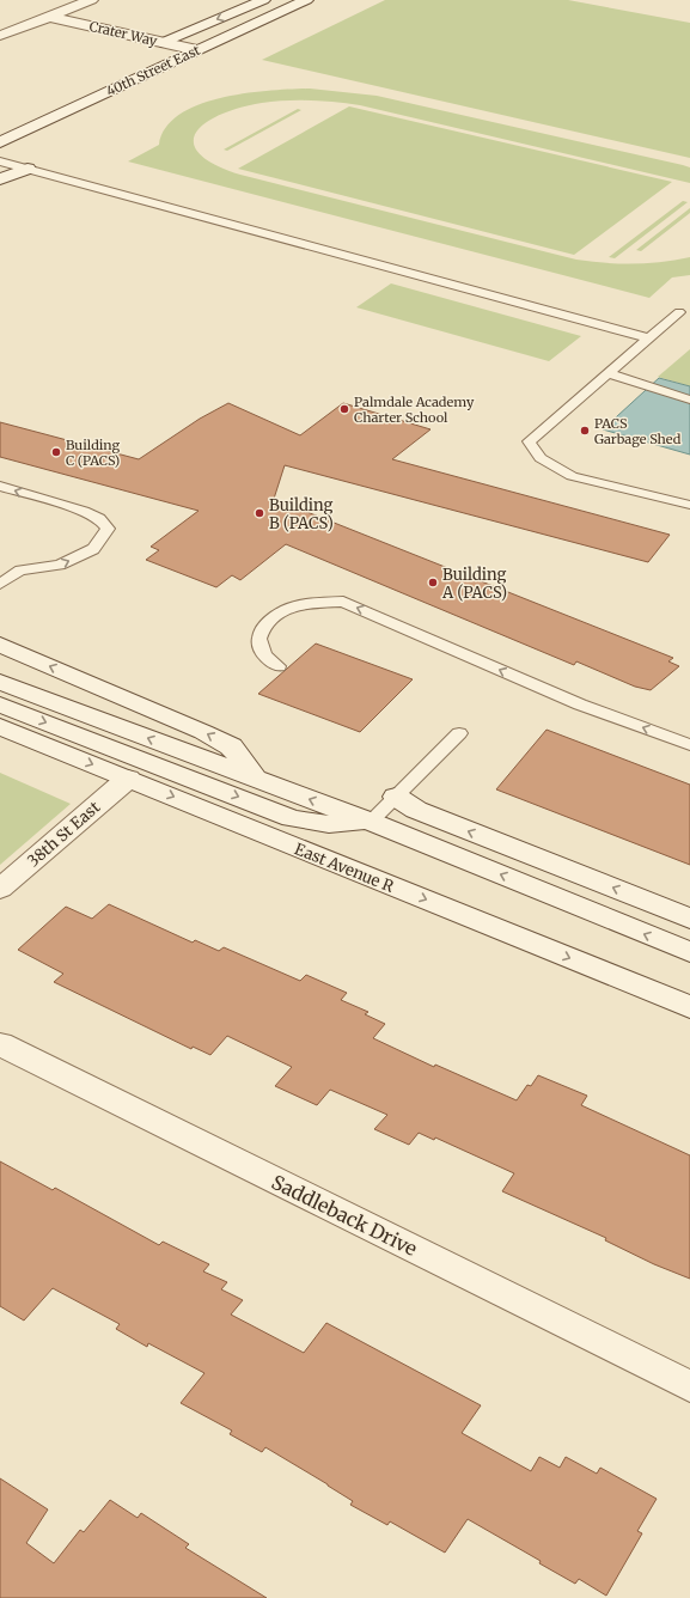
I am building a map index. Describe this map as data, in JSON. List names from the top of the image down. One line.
{"streets":{"main road":["Crater Way","40th Street East","38th St East","East Avenue R","Saddleback Drive"]},"crossings":[["Crater Way","40th Street East"],["38th St East","East Avenue R"]],"places":["Palmdale Academy Charter School","PACS Garbage Shed","Building C (PACS)","Building B (PACS)","Building A (PACS)"]}
